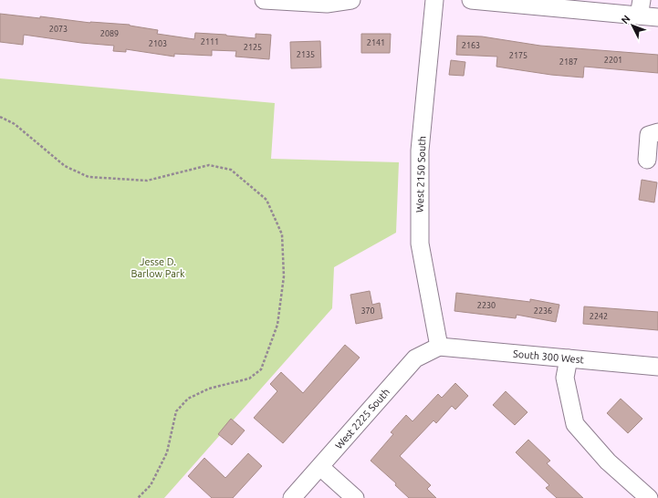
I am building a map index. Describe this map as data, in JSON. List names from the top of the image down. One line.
{"streets":{"street":["West 2150 South","South 300 West","West 2225 South"]},"crossings":[["West 2150 South","South 300 West"],["West 2150 South","West 2225 South"],["South 300 West","West 2225 South"]],"parks":["Jesse D. Barlow Park"],"house_numbers":["2073","2089","2111","2141","2103","2163","2125","2135","2175","2201","2187","2230","370","2236","2242"],"north":"top left"}
